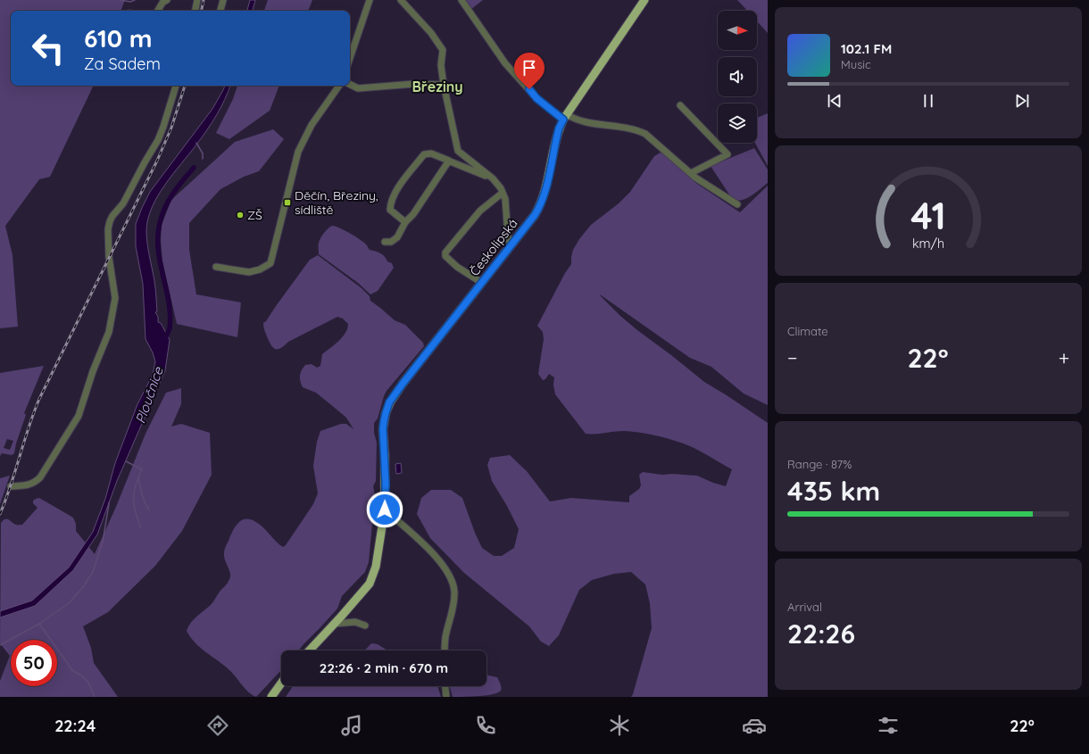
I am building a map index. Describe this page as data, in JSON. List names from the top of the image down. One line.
{"streets":{"main road":["Českolipská"]},"districts":["Březiny"],"water":["Ploučnice"],"places":{"transit":["Děčín, Březiny, sídliště"],"other":["ZŠ"]},"north":"right","page":{"turn":["610 m","Za Sadem"],"song":["102.1 FM","Music"],"tile":["Climate",["Range · 87%","435 km"],["Arrival","22:26"]],"heat":["−","22°","+"],"limit":"50","trip":"22:26 · 2 min · 670 m","tabs":["22:24","22°"],"gauge":["41","km/h"]}}
